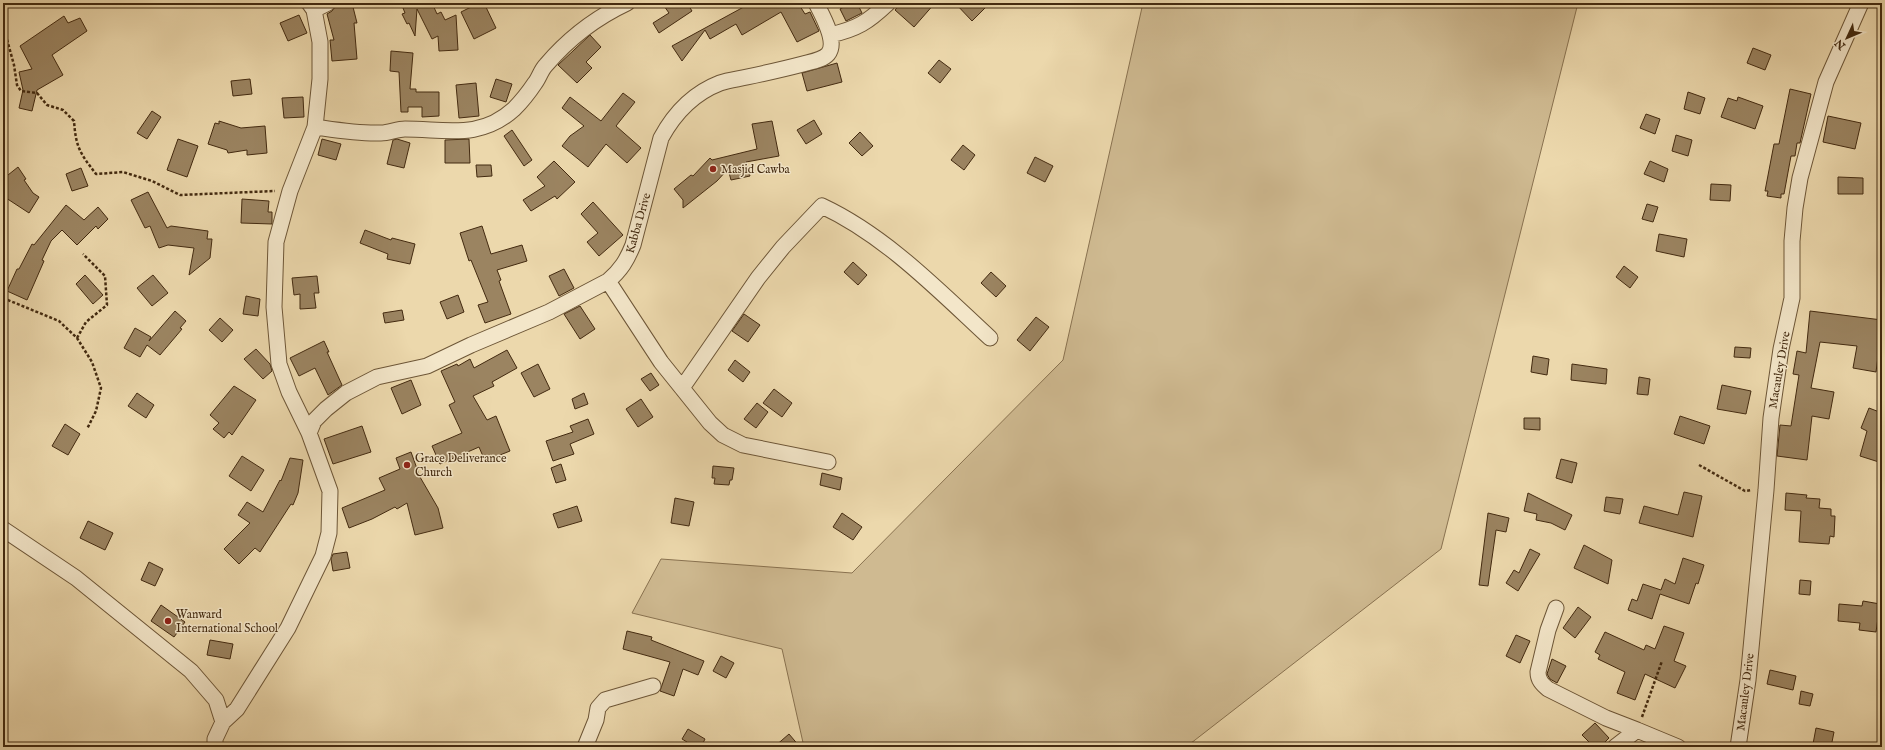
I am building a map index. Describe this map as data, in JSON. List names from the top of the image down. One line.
{"streets":{"street":["Kabba Drive","Macauley Drive"]},"places":["Masjid Cawba","Grace Deliverance Church","Wanward International School"],"north":"bottom left"}
